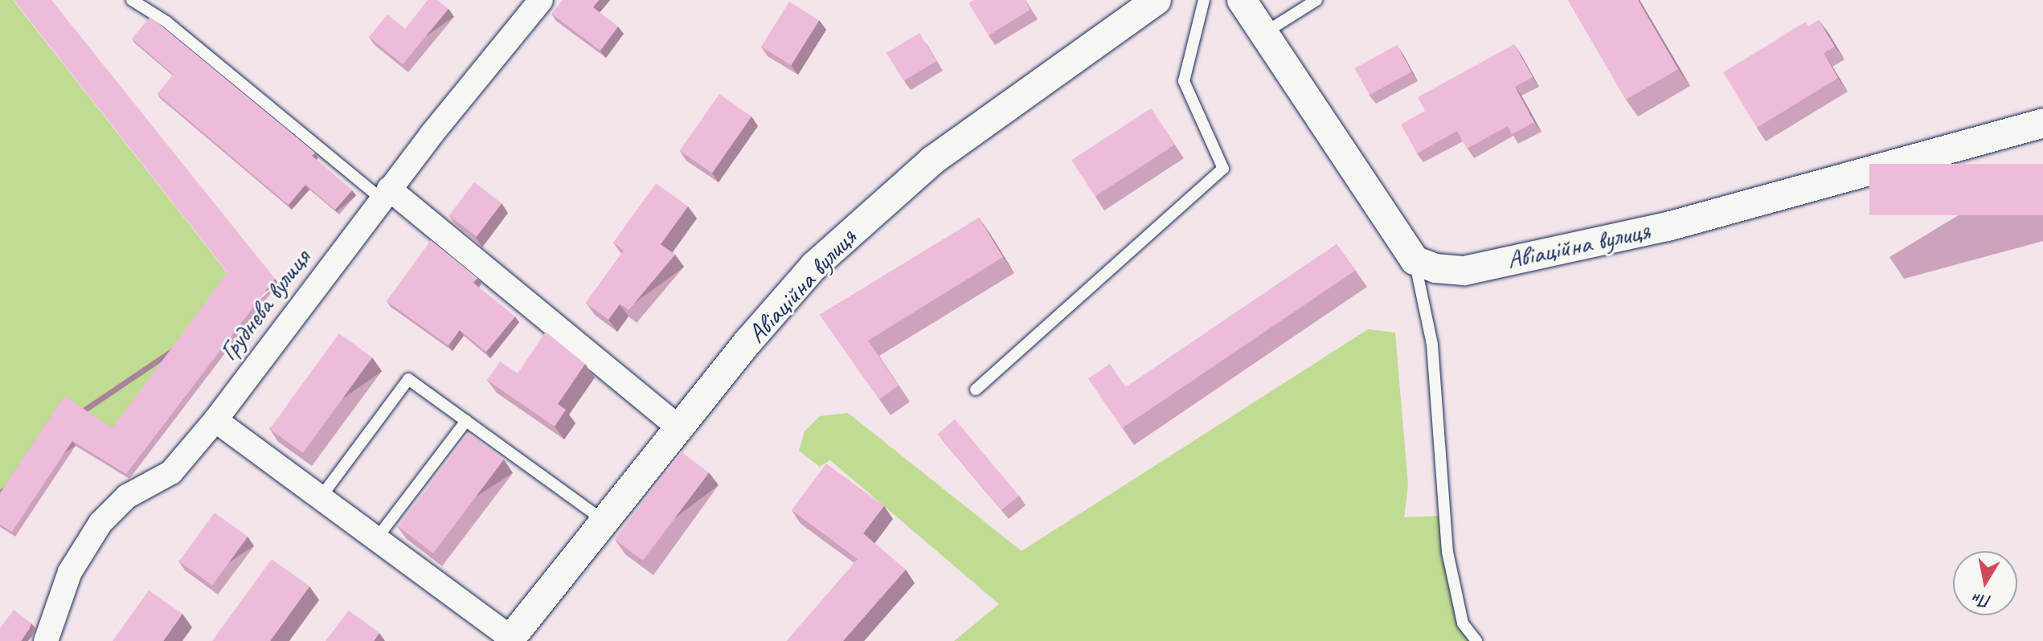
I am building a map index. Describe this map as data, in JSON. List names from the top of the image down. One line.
{"streets":{"street":["Авіаційна вулиця","Груднева вулиця"]},"north":"bottom"}
